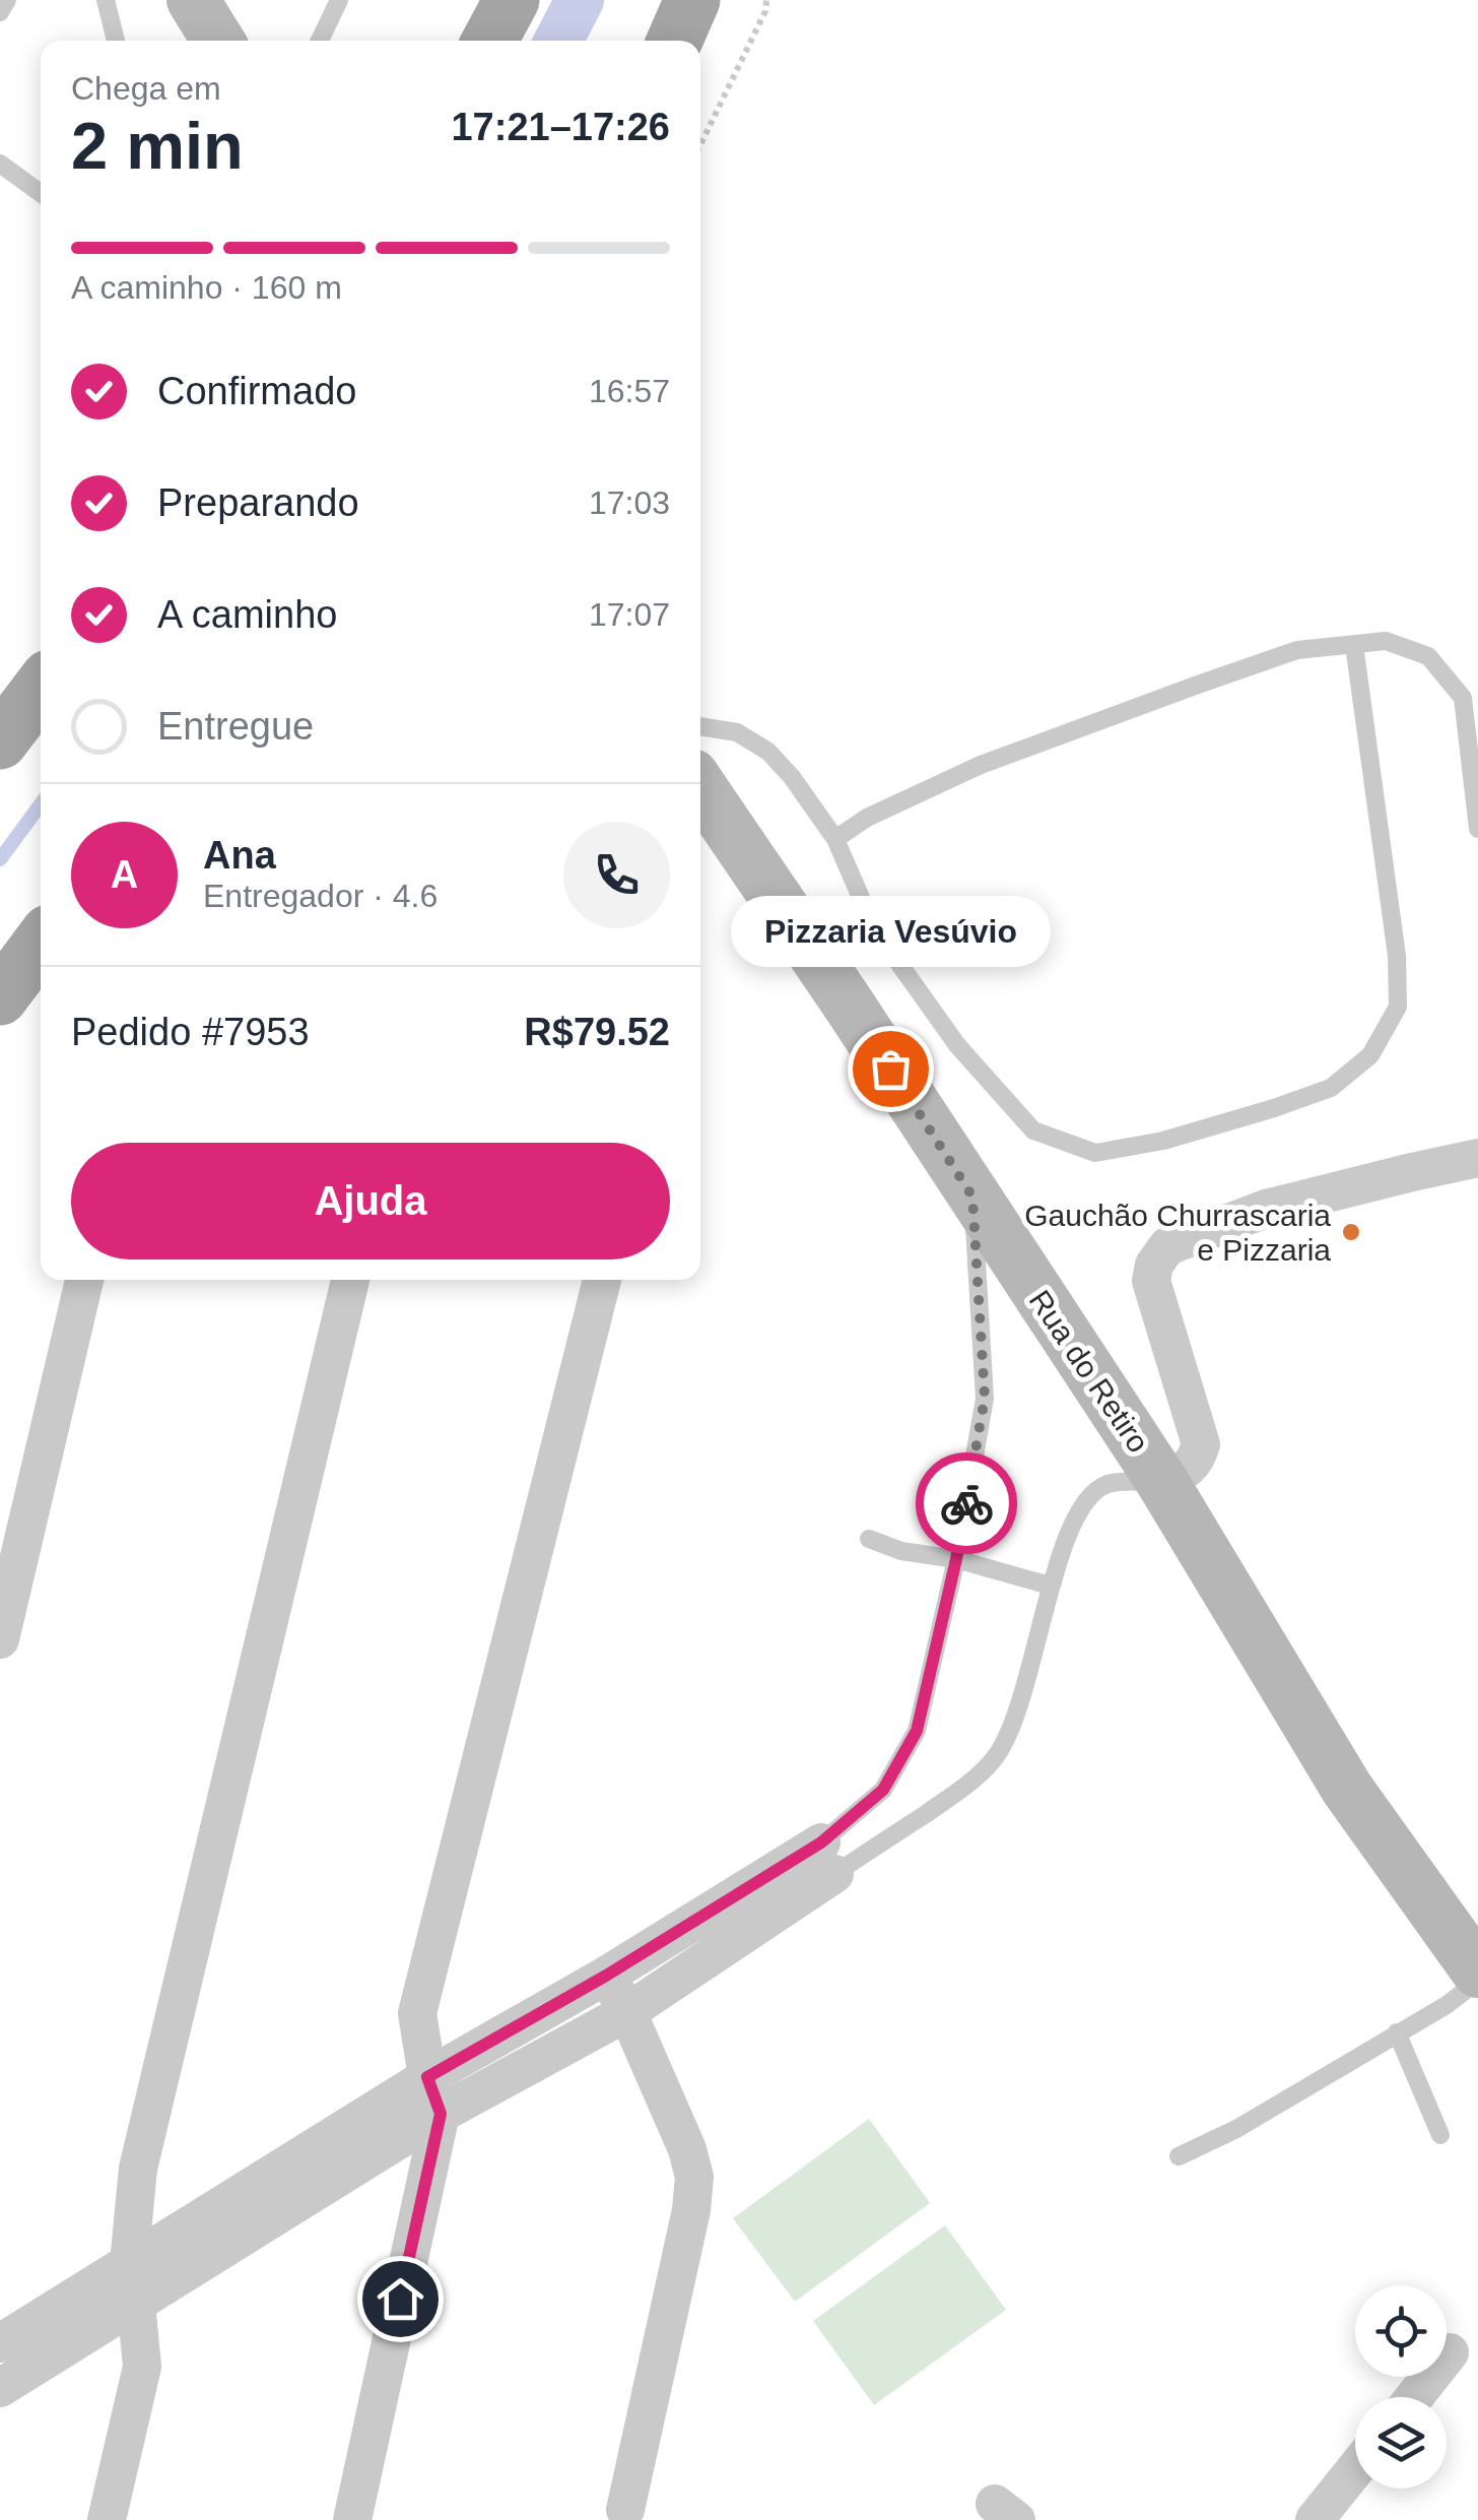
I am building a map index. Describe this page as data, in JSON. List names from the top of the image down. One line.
{"streets":{"main road":["Rua do Retiro"]},"places":["Pizzaria Vesúvio","Gauchão Churrascaria e Pizzaria"],"page":{"heading":["2 min","Chega em","17:21–17:26"],"panel":["Ana","Entregador · 4.6","Pedido #7953","R$79.52"],"bar":"A caminho · 160 m","list":[["Confirmado","16:57"],["Preparando","17:03"],["A caminho","17:07"],"Entregue"],"round":"A","bubble":"Pizzaria Vesúvio","buttons":"Ajuda"}}
